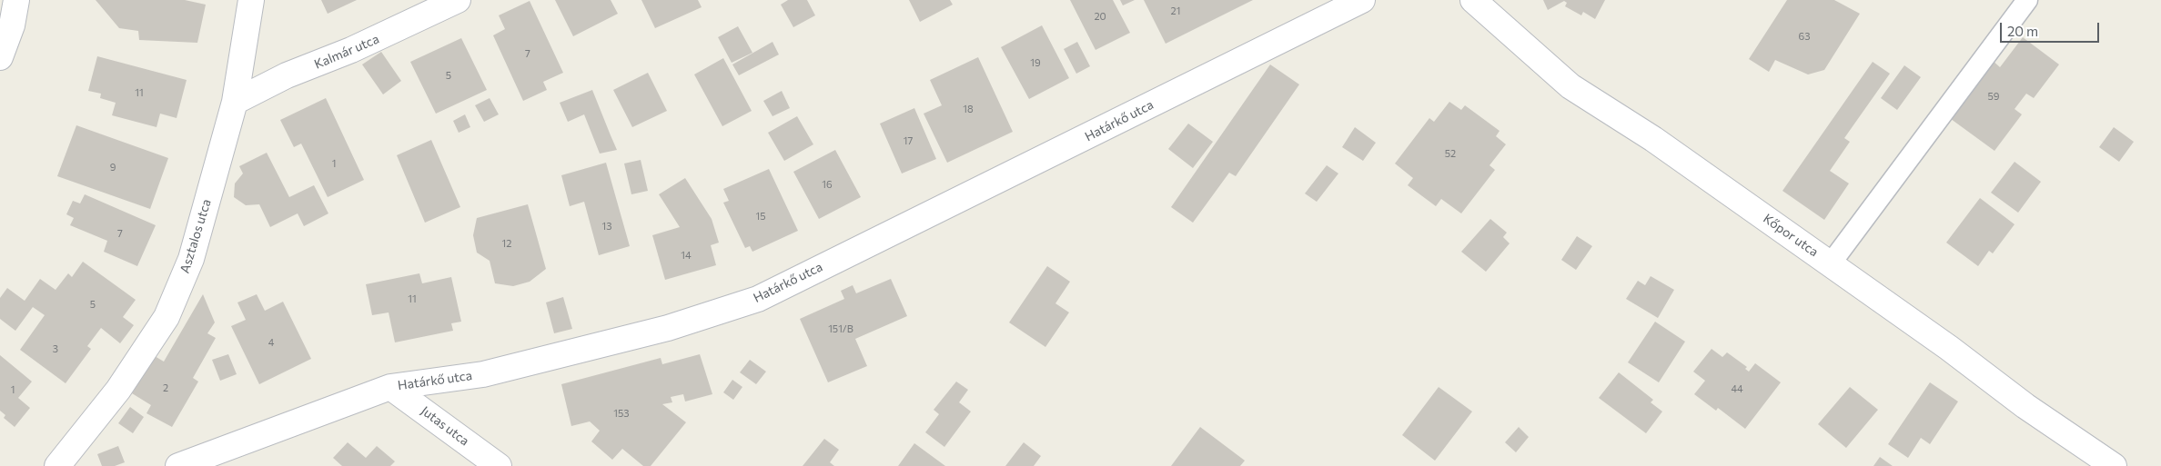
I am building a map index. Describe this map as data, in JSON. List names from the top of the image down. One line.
{"streets":{"street":["Kalmár utca","Határkő utca","Kőpor utca","Asztalos utca","Jutas utca"]},"crossings":[["Kalmár utca","Asztalos utca"],["Határkő utca","Jutas utca"]],"house_numbers":["21","20","63","7","19","5","11","59","18","17","52","1","9","16","15","13","7","12","14","11","5","151/B","4","3","2","44","1","153"],"scale_bar":"20 m"}
